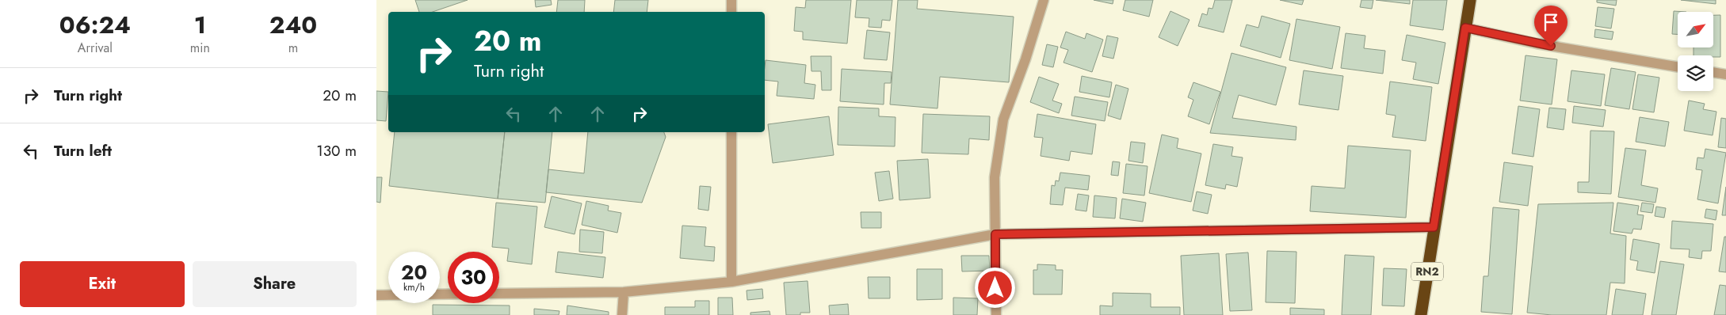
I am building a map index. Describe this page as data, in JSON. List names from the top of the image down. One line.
{"streets":{"highway":["RN2"]},"north":"top right","page":{"eta":["06:24","Arrival","1","min","240","m"],"turn":["20 m","Turn right"],"list":[{"name":"Turn right","value":"20 m"},{"name":"Turn left","value":"130 m"}],"speed":"20 km/h","limit":"30","buttons":["Exit","Share"]}}
